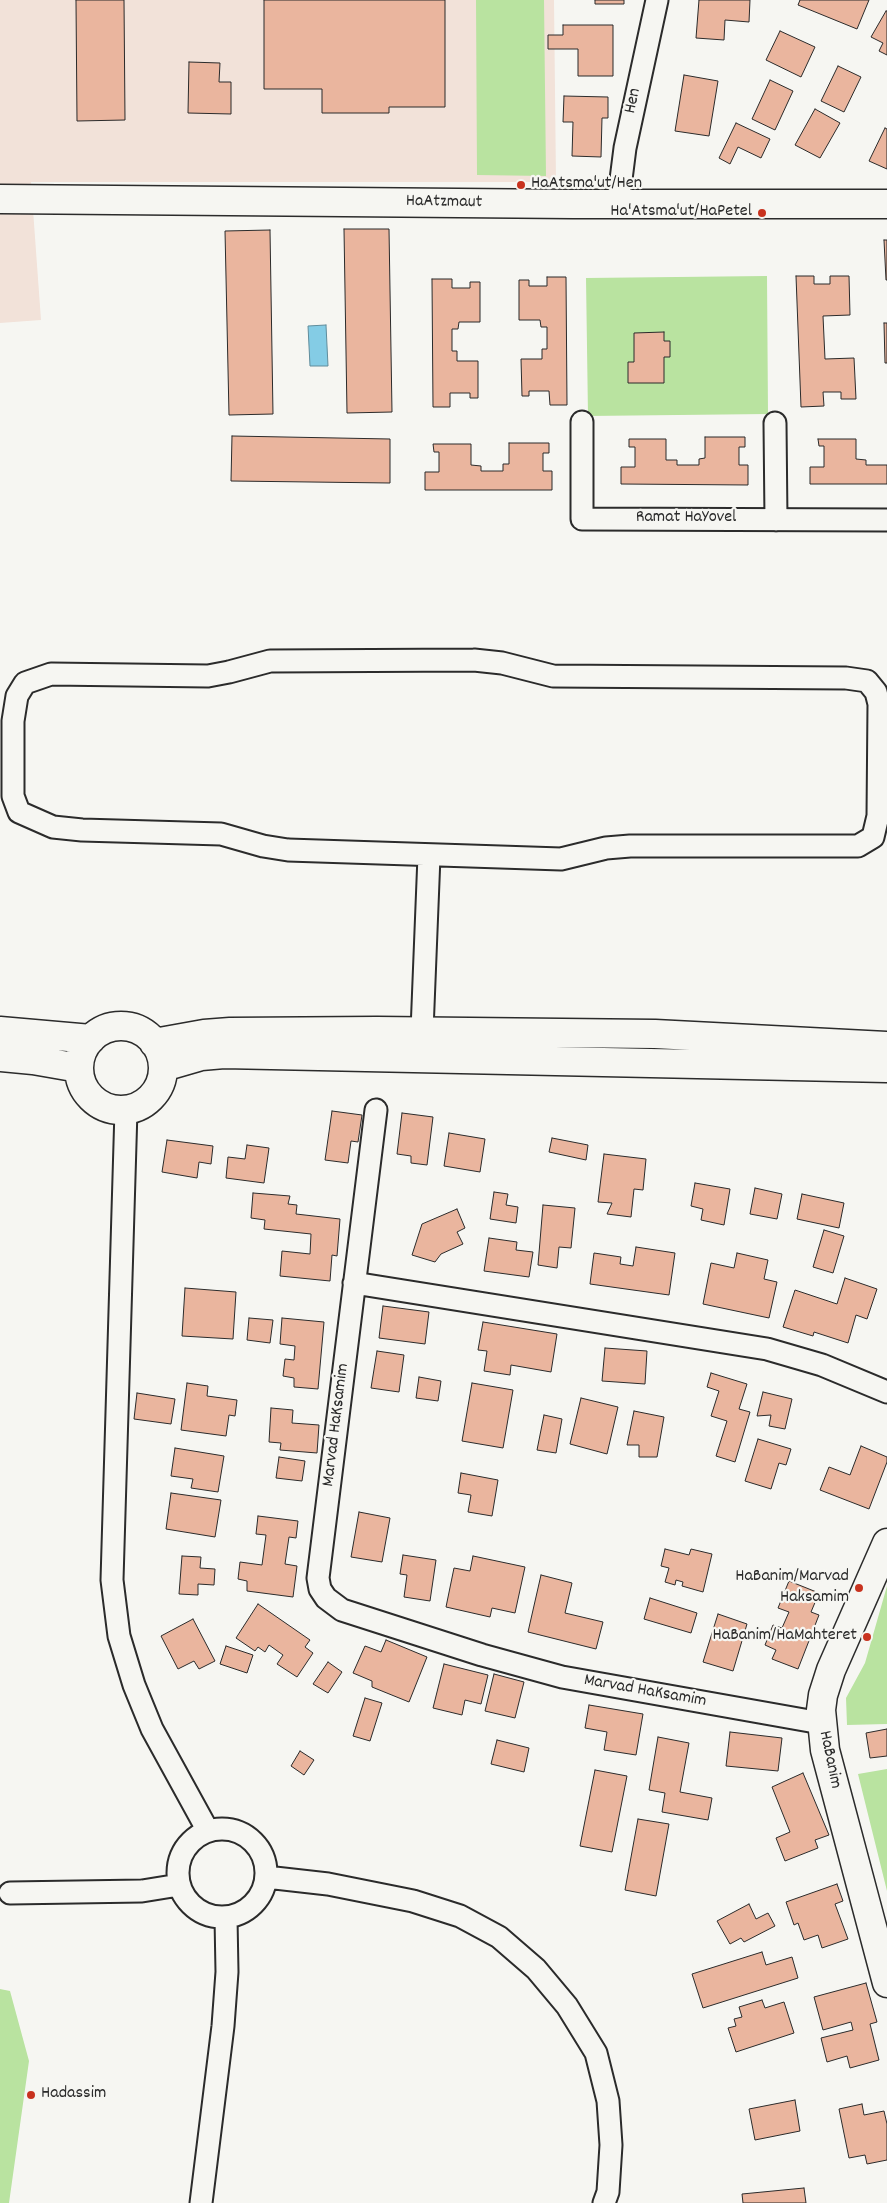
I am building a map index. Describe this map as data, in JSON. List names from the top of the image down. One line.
{"streets":{"street":["Hen","HaAtzmaut","Ramat HaYovel","Marvad HaKsamim","HaBanim"]},"crossings":[["Hen","HaAtzmaut"],["Marvad HaKsamim","HaBanim"]],"places":["HaAtsma'ut/Hen","Ha'Atsma'ut/HaPetel","HaBanim/Marvad Haksamim","HaBanim/HaMahteret","Hadassim"]}
